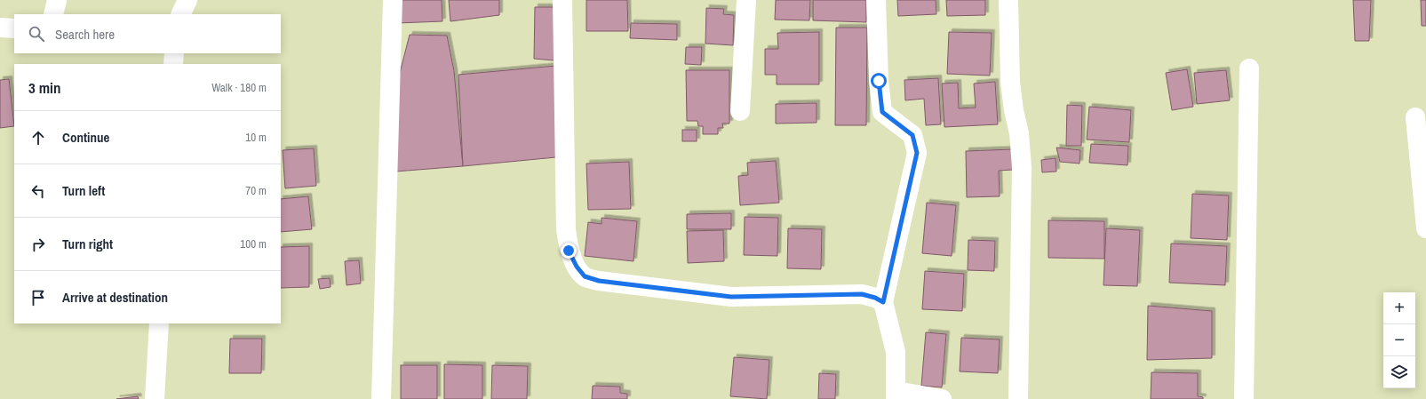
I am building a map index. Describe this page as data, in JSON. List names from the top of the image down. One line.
{"page":{"search":"Search here","heading":["3 min","Walk · 180 m"],"list":[["Continue","10 m"],["Turn left","70 m"],["Turn right","100 m"],"Arrive at destination"],"map_buttons":["+","−"]}}
